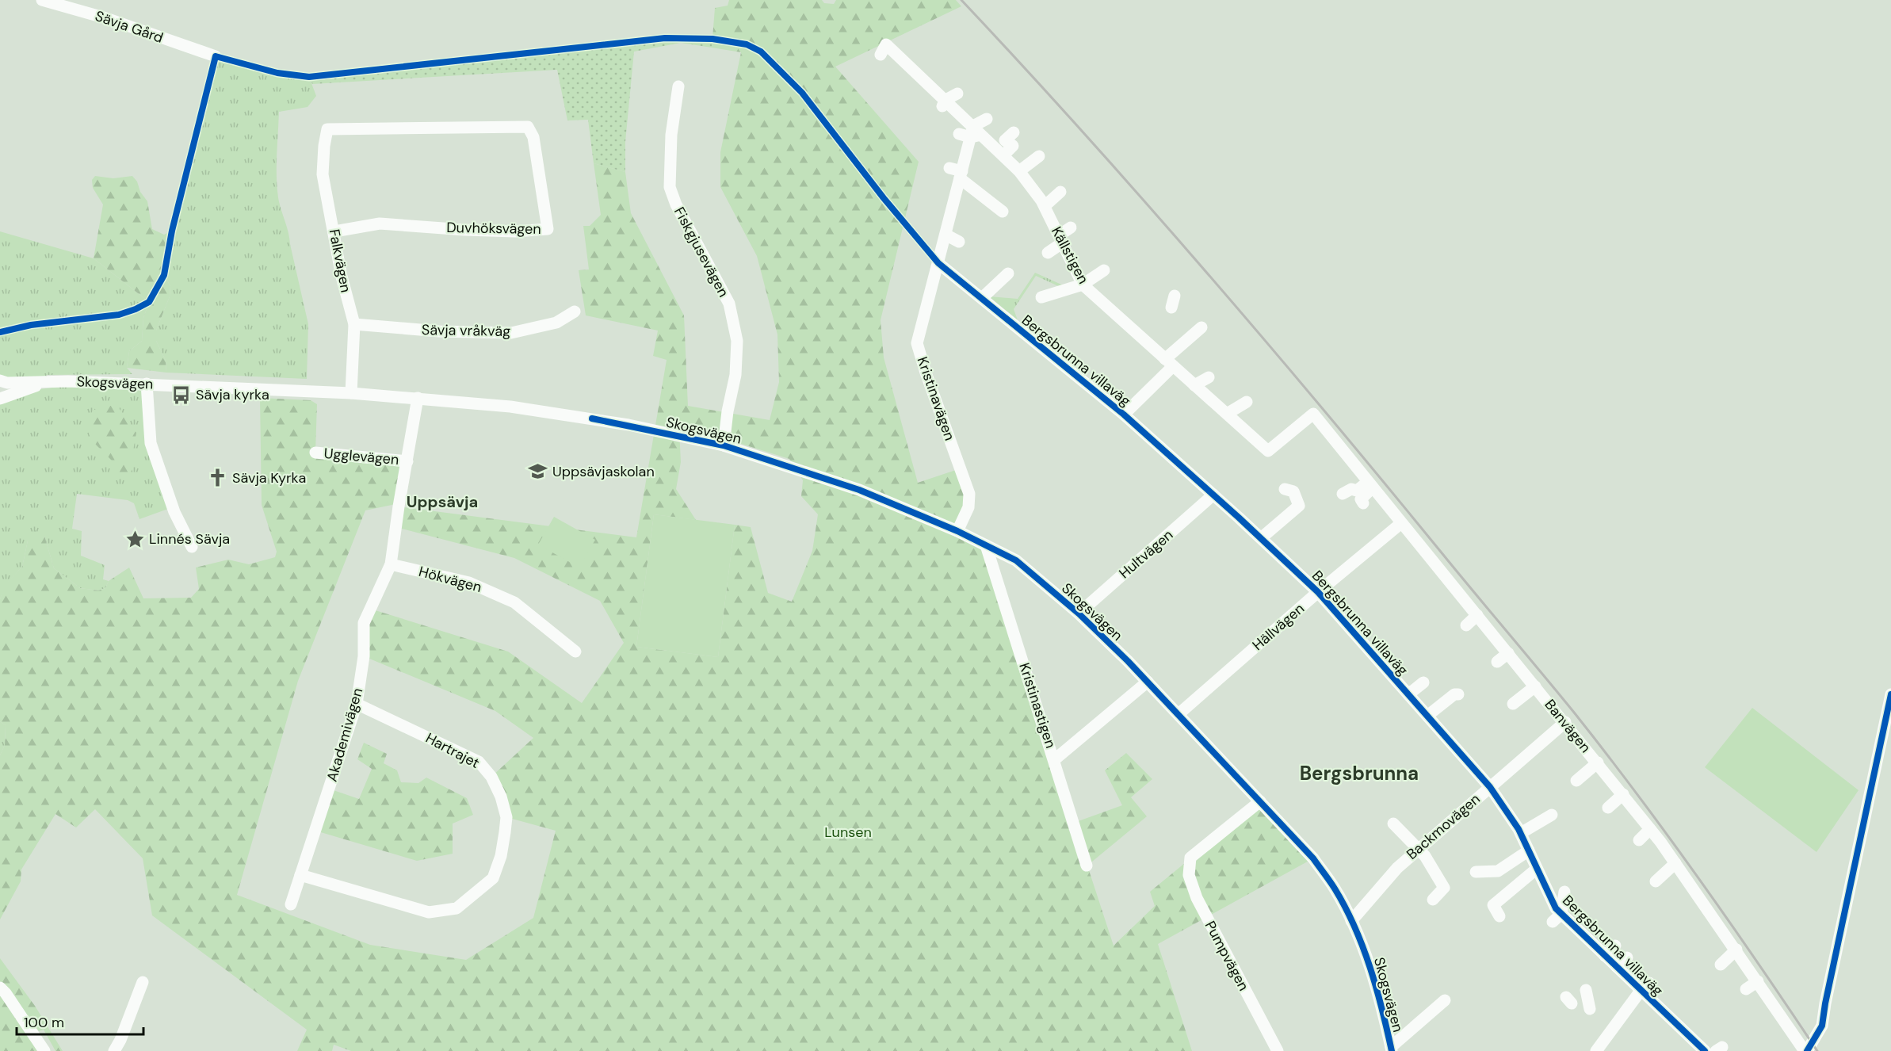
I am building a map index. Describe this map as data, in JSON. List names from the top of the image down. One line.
{"streets":{"street":["Sävja Gård","Duvhöksvägen","Fiskgjusevägen","Källstigen","Falkvägen","Sävja vråkväg","Bergsbrunna villaväg","Skogsvägen","Kristinavägen","Ugglevägen","Hultvägen","Hökvägen","Hällvägen","Kristinastigen","Banvägen","Akademivägen","Hartrajet","Backmovägen","Pumpvägen"]},"crossings":[["Duvhöksvägen","Falkvägen"],["Fiskgjusevägen","Skogsvägen"],["Källstigen","Kristinavägen"],["Källstigen","Banvägen"],["Falkvägen","Sävja vråkväg"],["Falkvägen","Skogsvägen"],["Bergsbrunna villaväg","Kristinavägen"],["Bergsbrunna villaväg","Hultvägen"],["Bergsbrunna villaväg","Hällvägen"],["Bergsbrunna villaväg","Backmovägen"],["Skogsvägen","Kristinavägen"],["Skogsvägen","Hultvägen"],["Skogsvägen","Hällvägen"],["Skogsvägen","Kristinastigen"],["Skogsvägen","Akademivägen"],["Skogsvägen","Backmovägen"],["Skogsvägen","Pumpvägen"],["Ugglevägen","Akademivägen"],["Hökvägen","Akademivägen"],["Hällvägen","Banvägen"],["Banvägen","Backmovägen"],["Akademivägen","Hartrajet"]],"districts":["Uppsävja","Bergsbrunna"],"parks":["Lunsen"],"places":{"bus stop":["Sävja kyrka"],"school or university":["Uppsävjaskolan"],"church":["Sävja Kyrka"],"place":["Linnés Sävja"]},"scale_bar":"100 m"}
